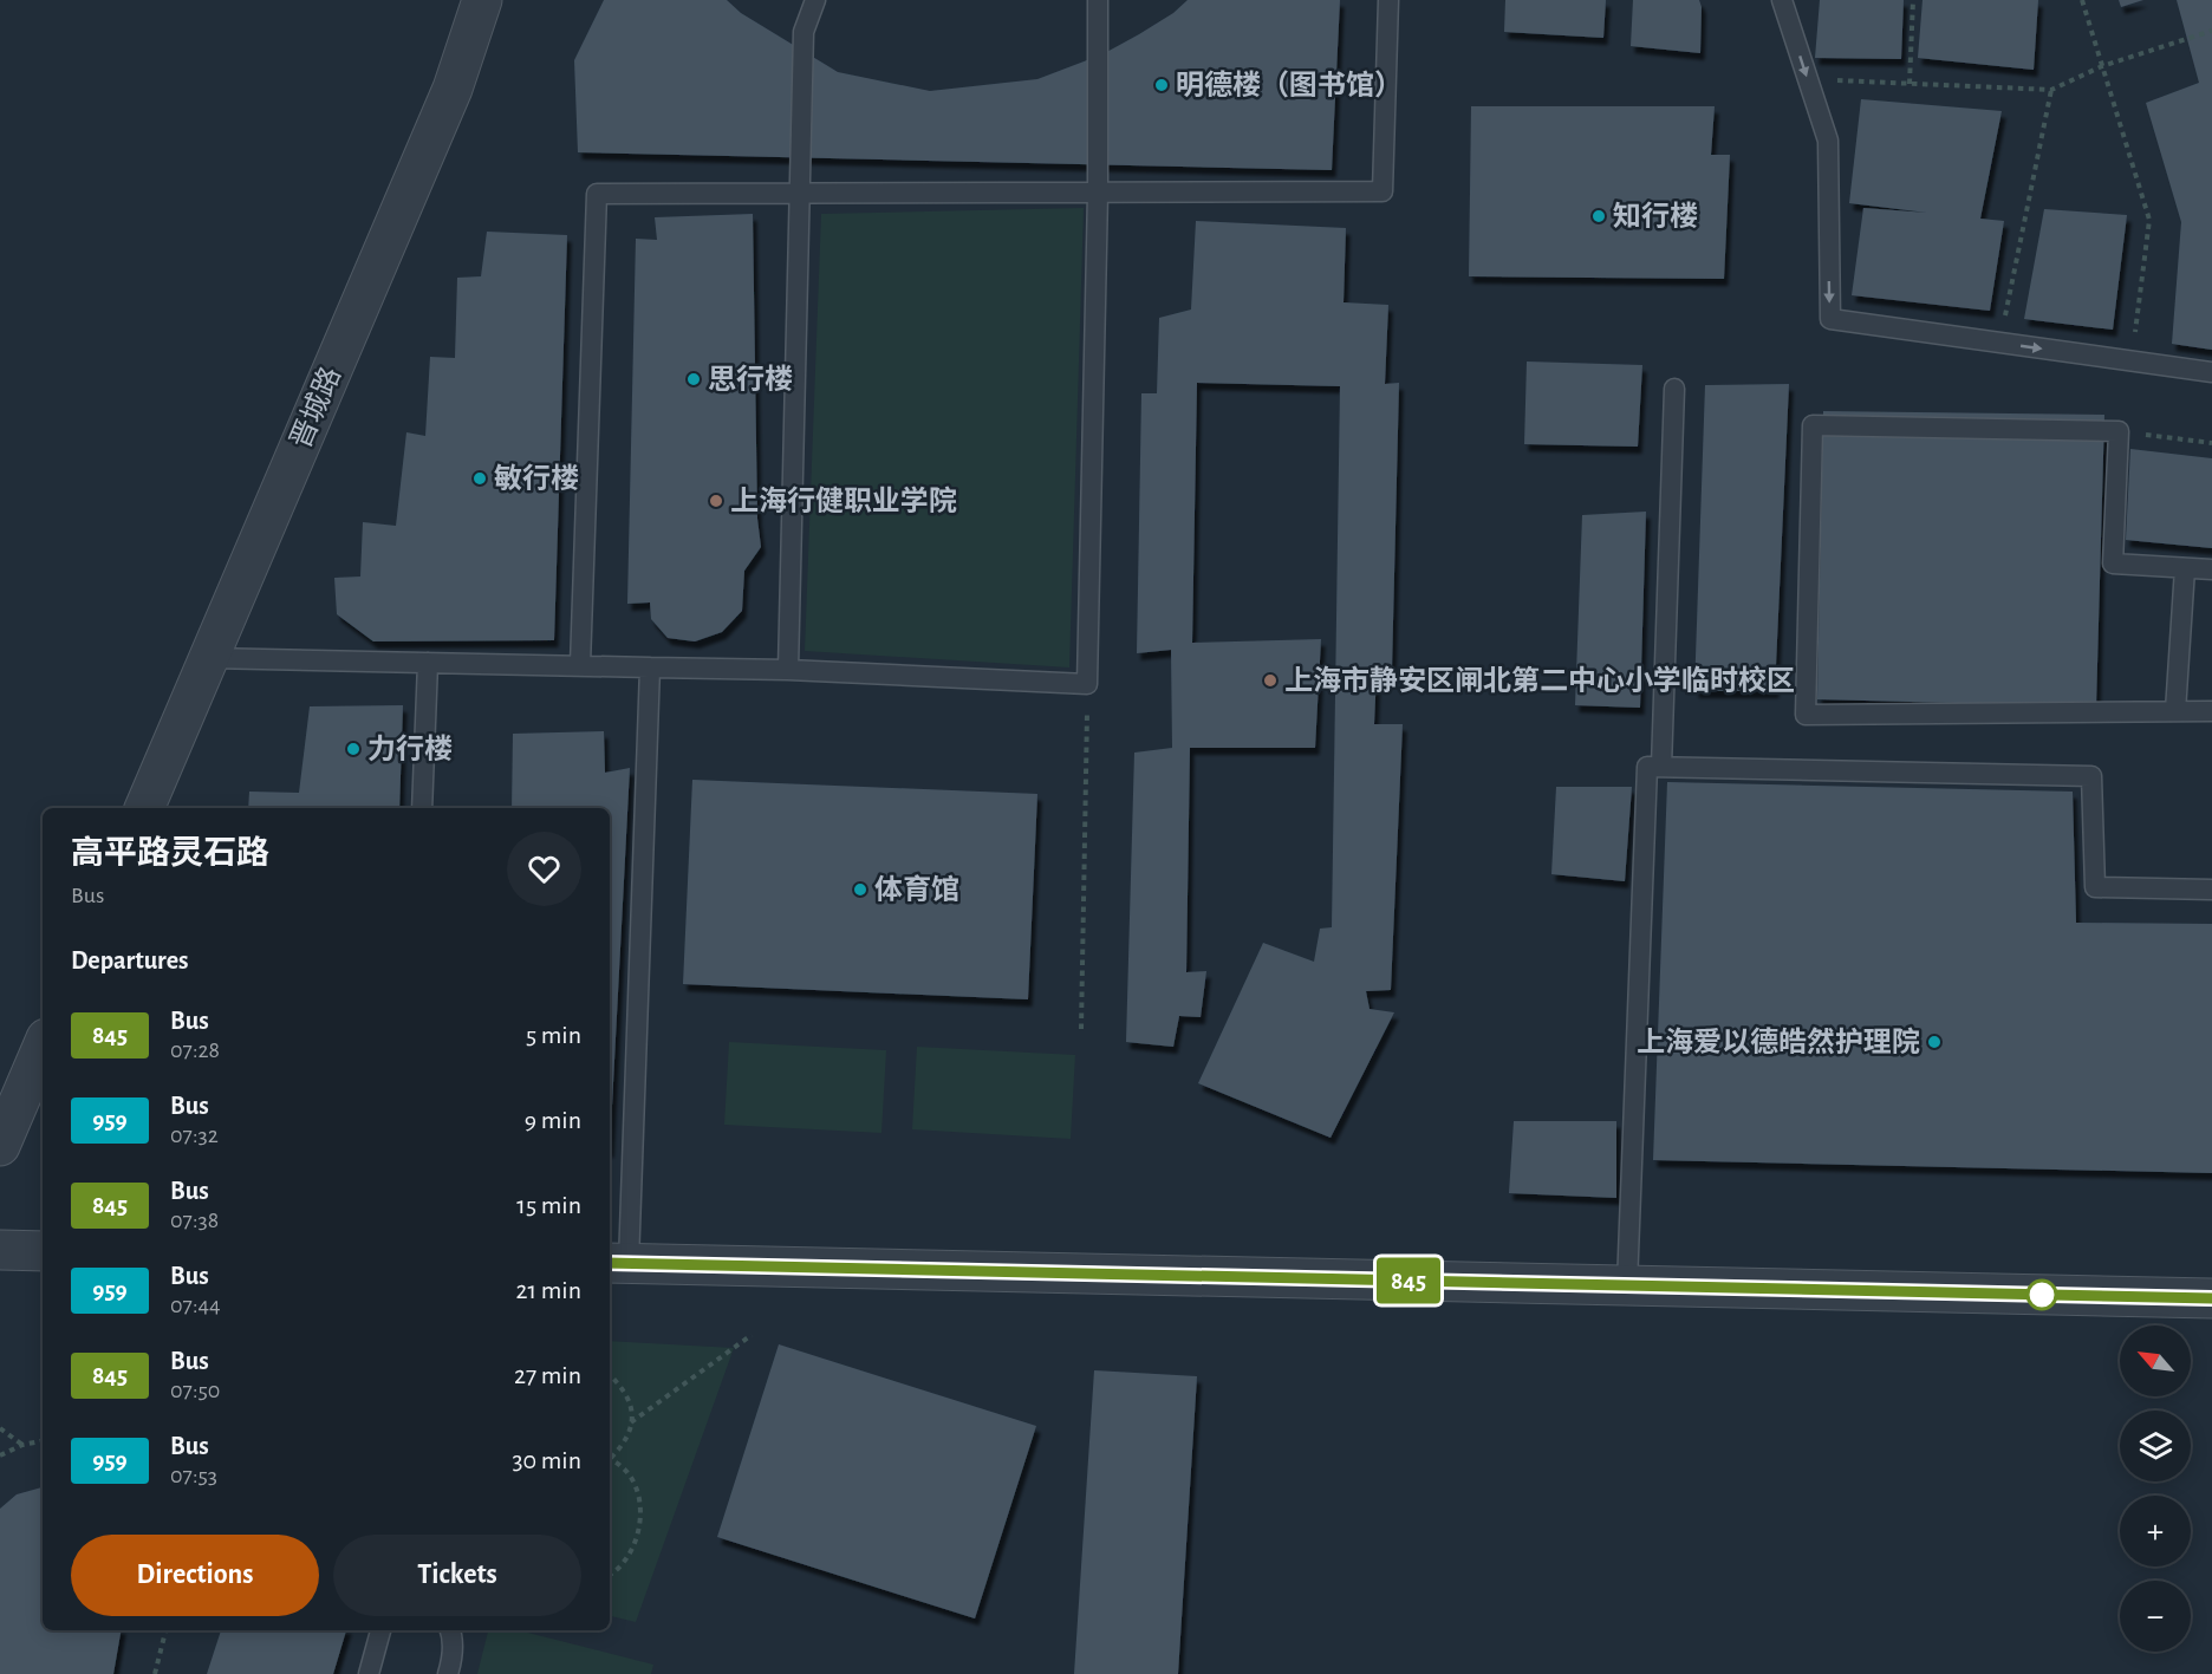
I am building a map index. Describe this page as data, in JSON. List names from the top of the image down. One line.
{"streets":{"street":["晋城路"]},"places":["明德楼（图书馆）","知行楼","思行楼","敏行楼","上海行健职业学院","上海市静安区闸北第二中心小学临时校区","力行楼","体育馆","上海爱以德皓然护理院"],"lines":["bus line 845"],"north":"top left","page":{"on_map":"845","heading":[["高平路灵石路","Bus"],"Departures"],"list":[{"mark":"845","name":"Bus","note":"07:28","value":"5 min"},{"mark":"959","name":"Bus","note":"07:32","value":"9 min"},{"mark":"845","name":"Bus","note":"07:38","value":"15 min"},{"mark":"959","name":"Bus","note":"07:44","value":"21 min"},{"mark":"845","name":"Bus","note":"07:50","value":"27 min"},{"mark":"959","name":"Bus","note":"07:53","value":"30 min"}],"map_buttons":["+","−"],"buttons":["Directions","Tickets"]}}
